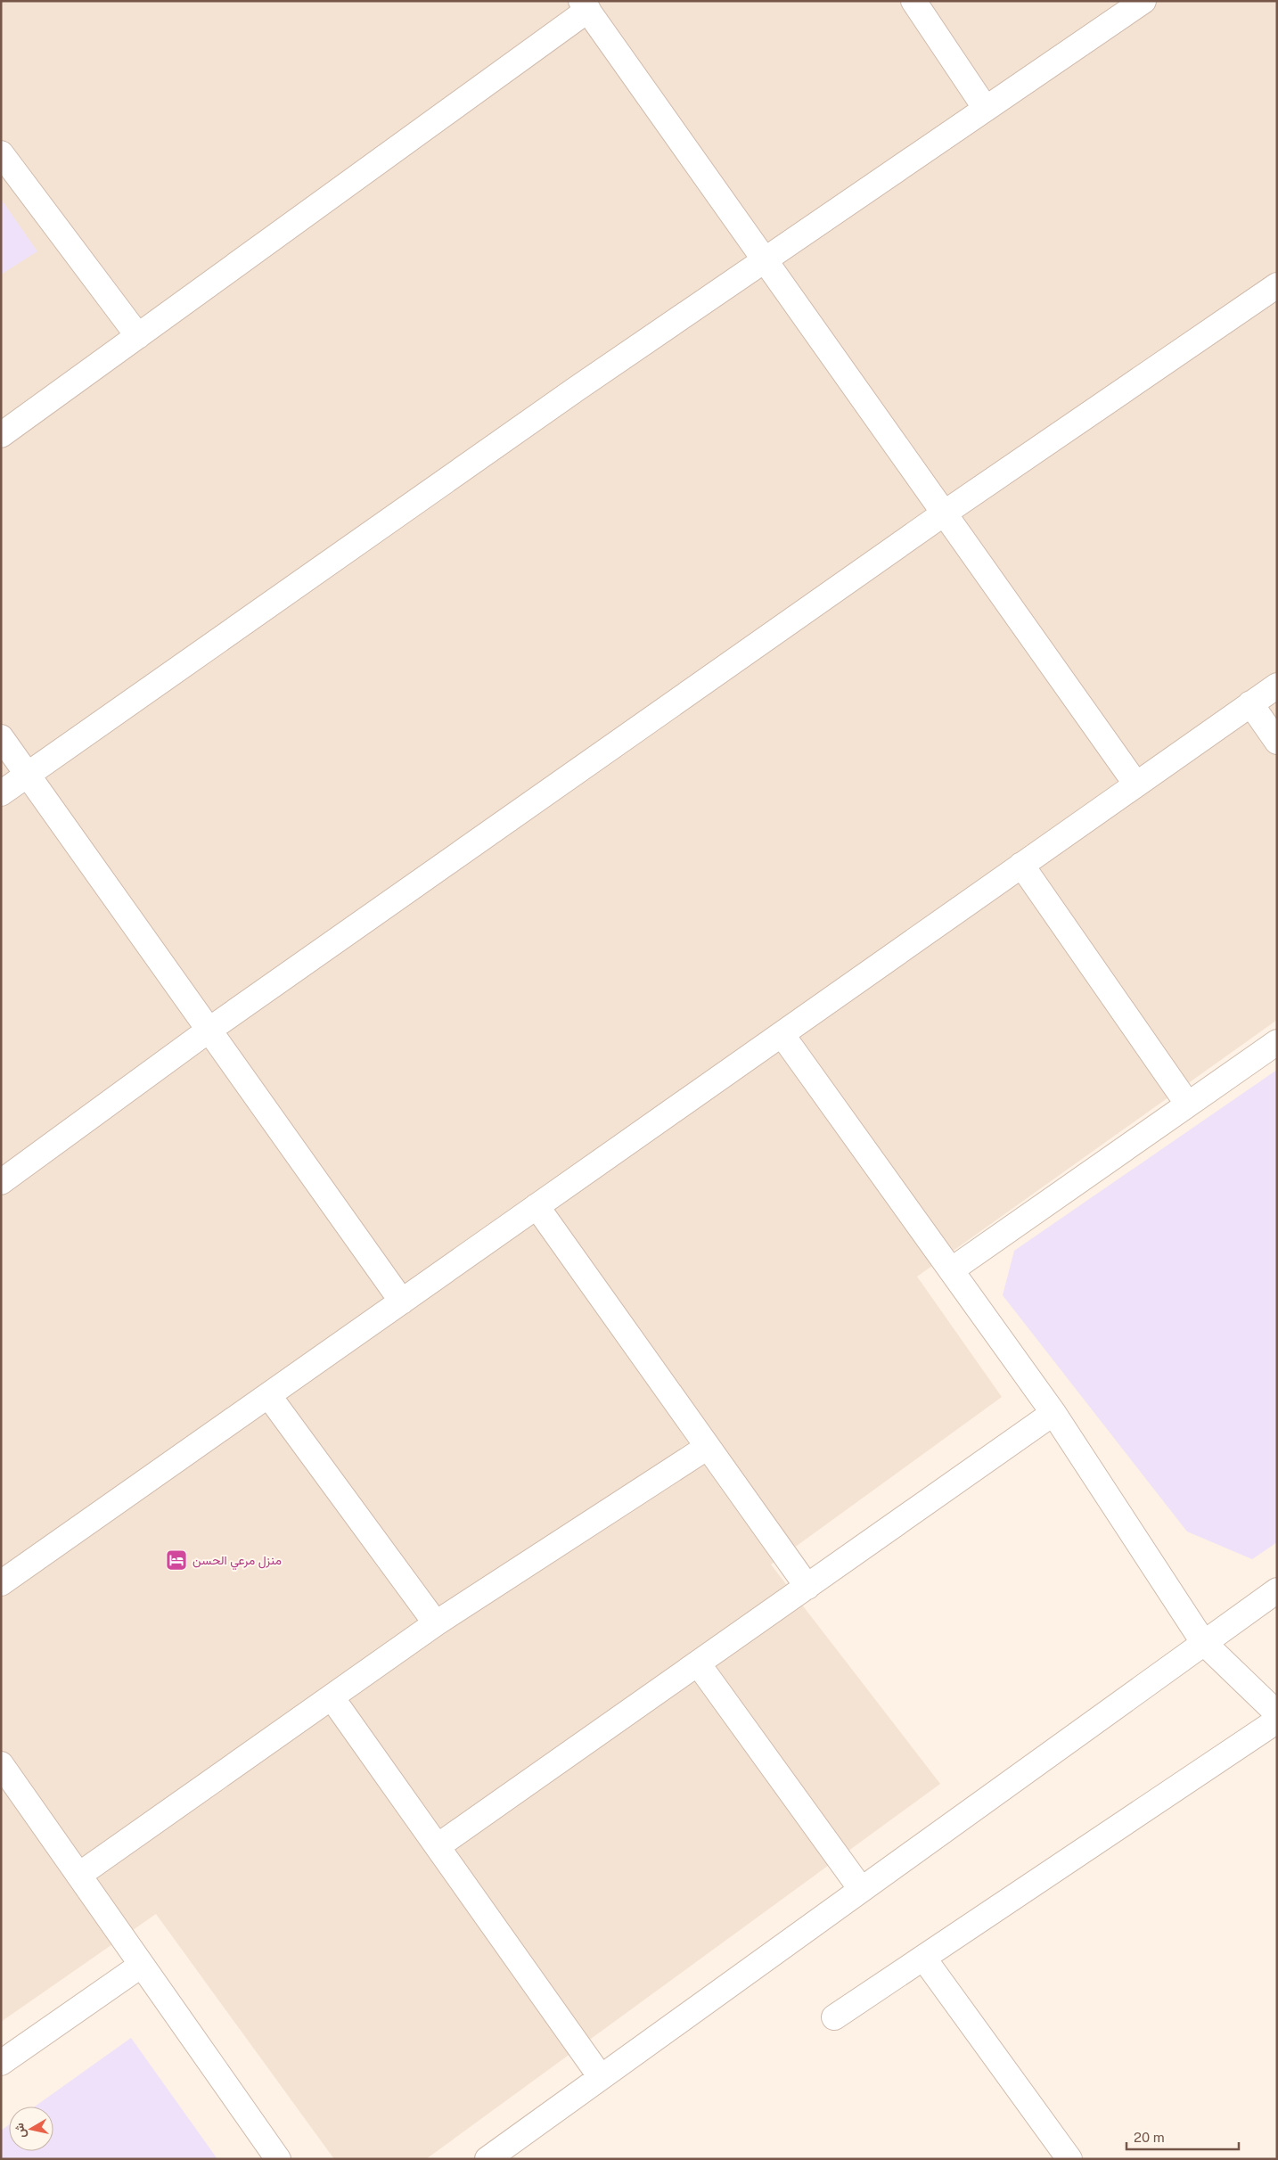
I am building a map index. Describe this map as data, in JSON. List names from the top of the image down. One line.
{"places":{"hotel":["منزل مرعي الحسن"]},"scale_bar":"20 m","north":"left"}
